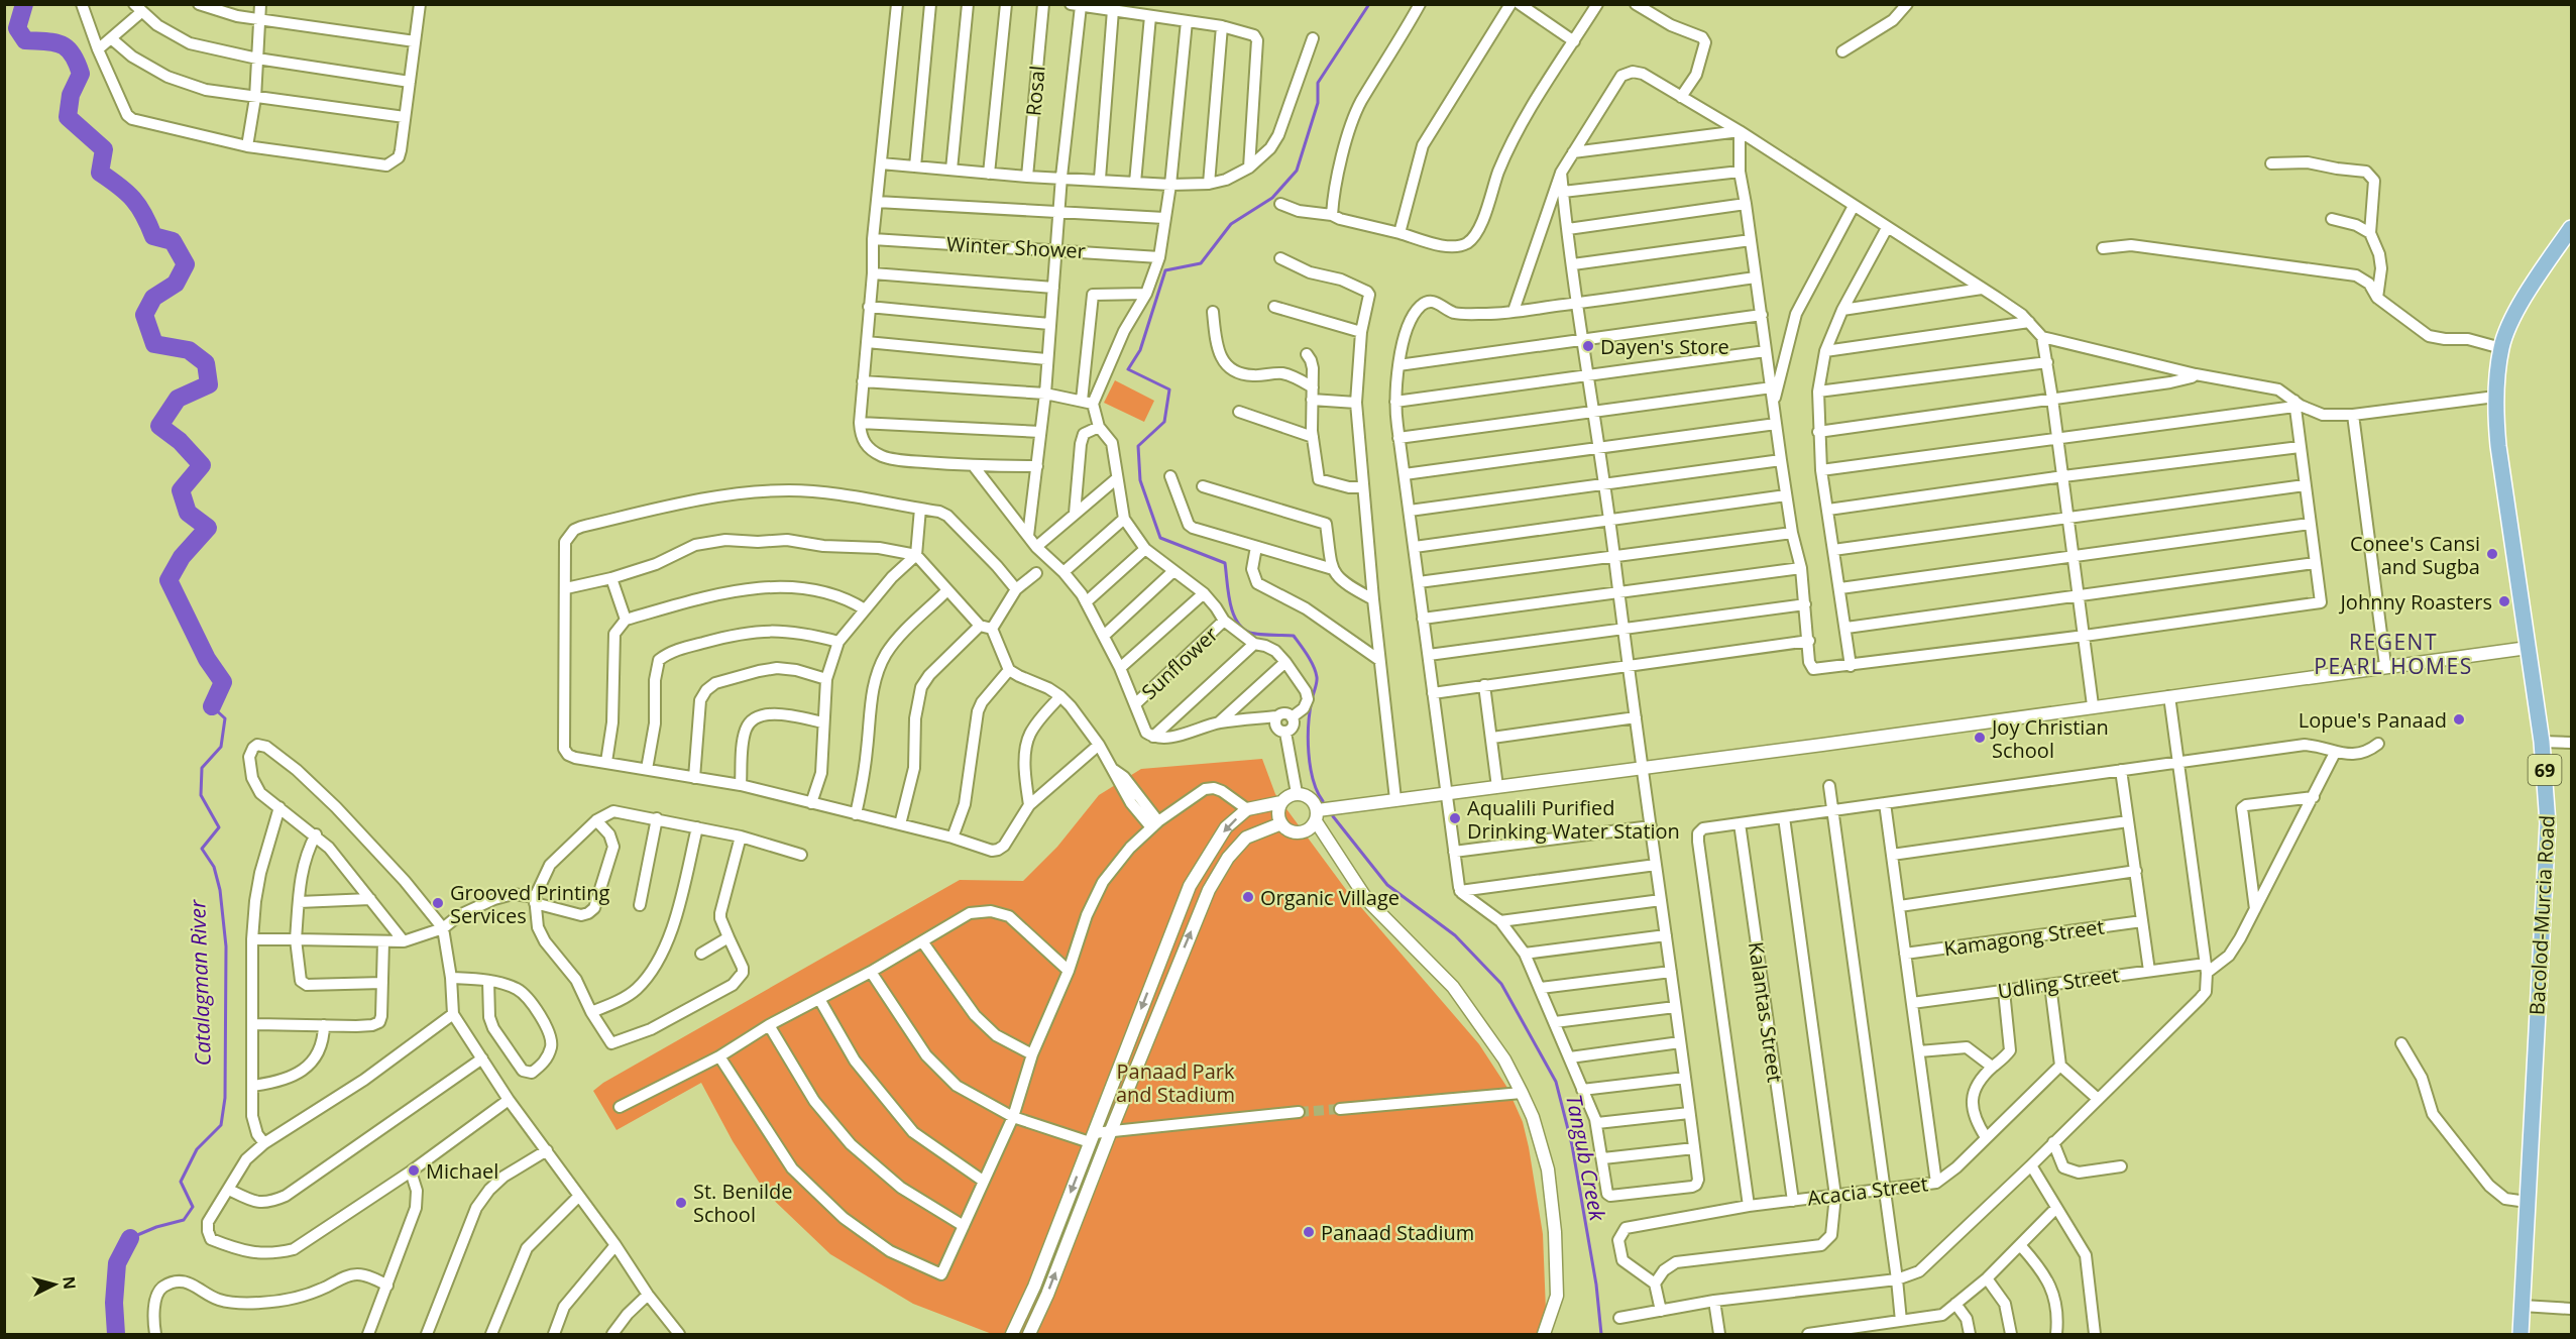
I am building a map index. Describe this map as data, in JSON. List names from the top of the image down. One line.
{"streets":{"main road":["69","Bacolod-Murcia Road"],"street":["Rosal","Winter Shower","Sunflower","Kamagong Street","Udling Street","Kalantas Street","Acacia Street"]},"crossings":[["Kalantas Street","Acacia Street"]],"districts":["REGENT PEARL HOMES"],"water":["Catalagman River","Tangub Creek"],"parks":["Panaad Park and Stadium"],"places":["Dayen's Store","Conee's Cansi and Sugba","Johnny Roasters","Lopue's Panaad","Joy Christian School","Aqualili Purified Drinking Water Station","Organic Village","Grooved Printing Services","Michael","St. Benilde School","Panaad Stadium"],"north":"right"}
